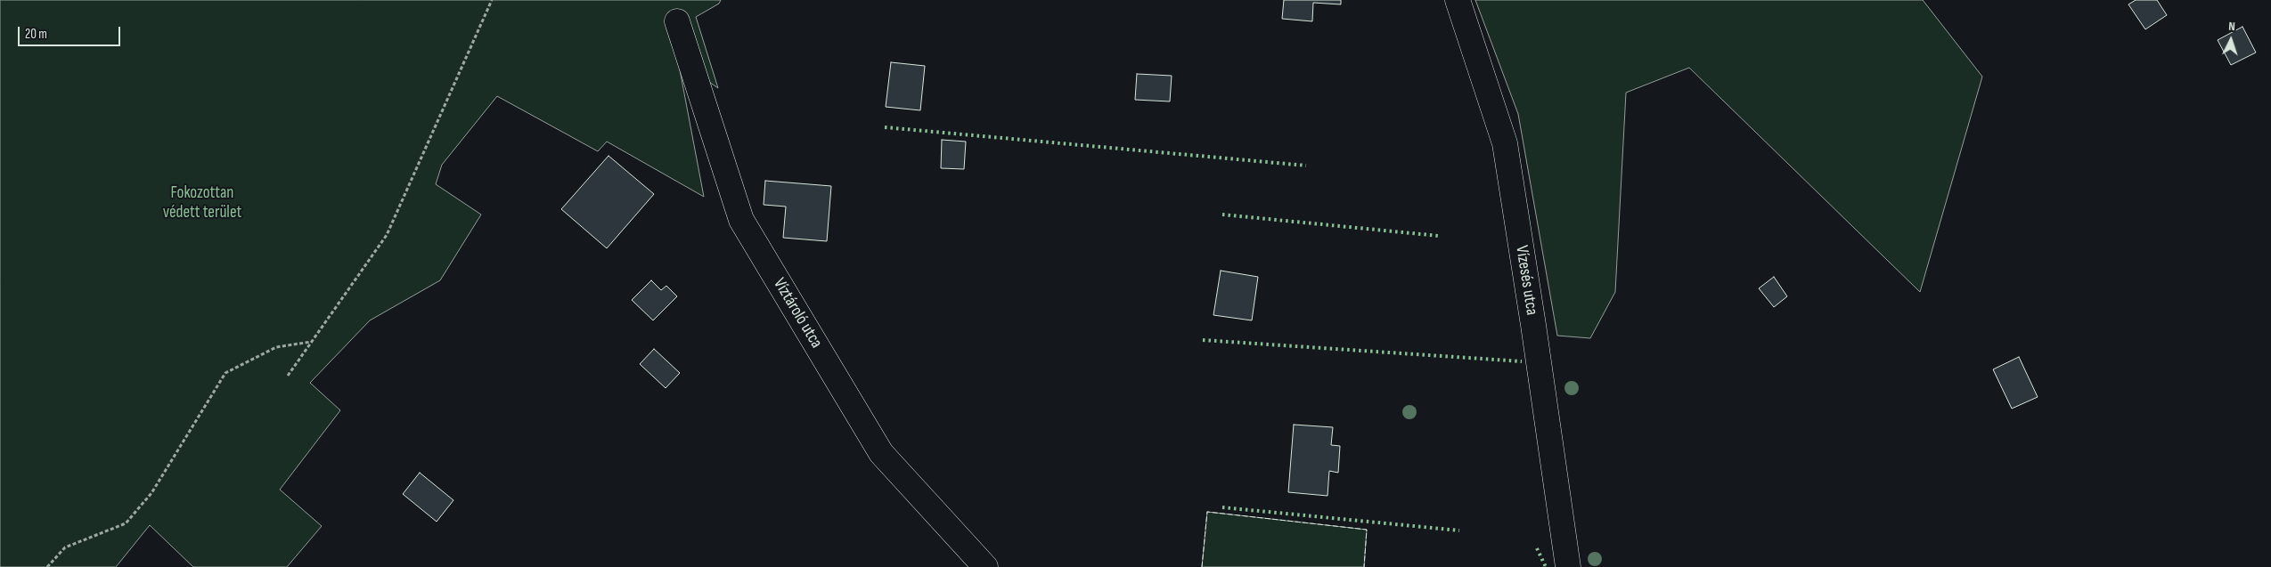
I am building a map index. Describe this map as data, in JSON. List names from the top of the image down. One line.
{"streets":{"street":["Vízesés utca","Víztároló utca"]},"parks":["Fokozottan védett terület"],"scale_bar":"20 m","north":"top"}
